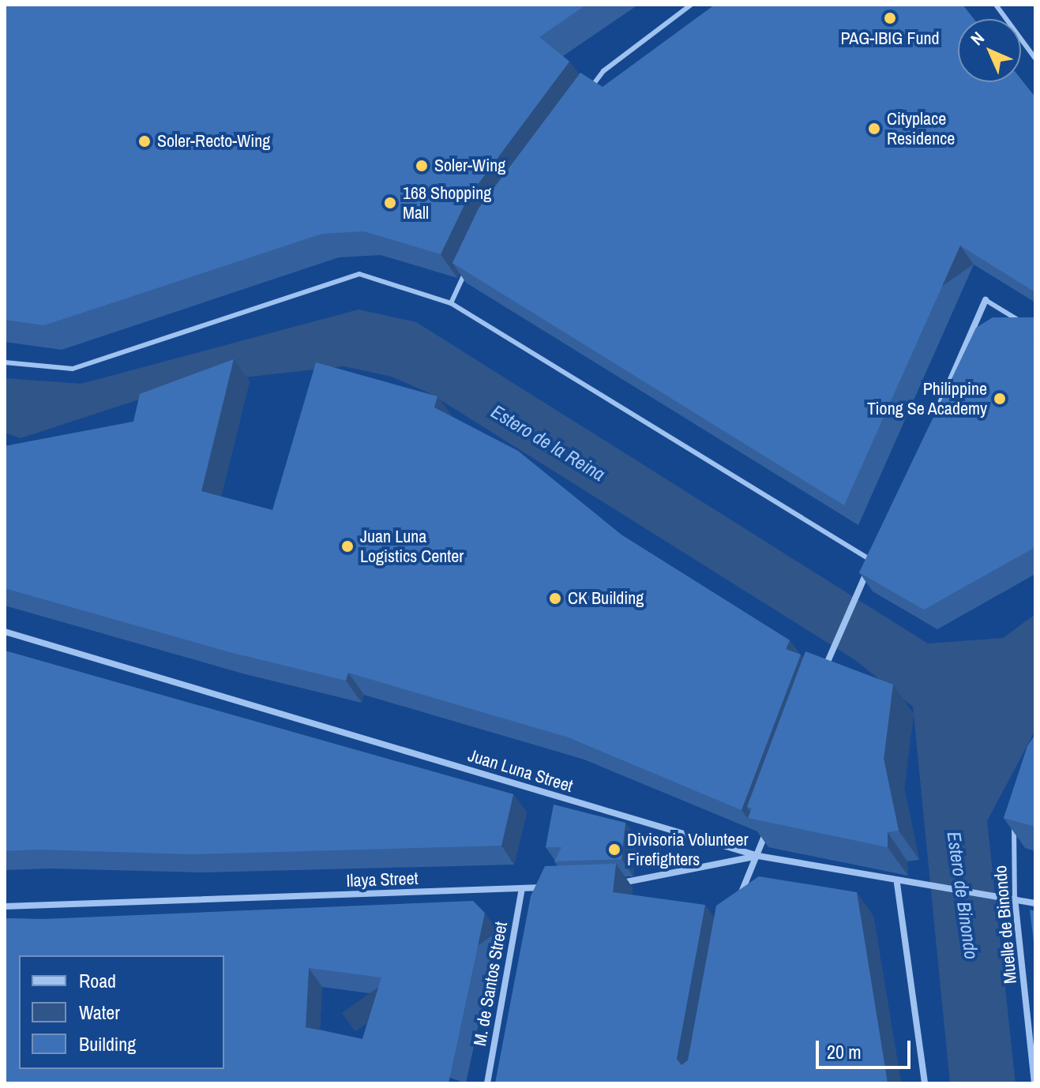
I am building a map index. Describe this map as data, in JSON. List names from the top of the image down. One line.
{"streets":{"street":["Juan Luna Street","Ilaya Street","Muelle de Binondo","M. de Santos Street"]},"crossings":[["Juan Luna Street","Muelle de Binondo"],["Ilaya Street","M. de Santos Street"]],"water":["Estero de la Reina","Estero de Binondo"],"places":["PAG-IBIG Fund","Cityplace Residence","Soler-Recto-Wing","Soler-Wing","168 Shopping Mall","Philippine Tiong Se Academy","Juan Luna Logistics Center","CK Building","Divisoria Volunteer Firefighters"],"legend":["Road","Water","Building"],"scale_bar":"20 m","north":"top left"}
